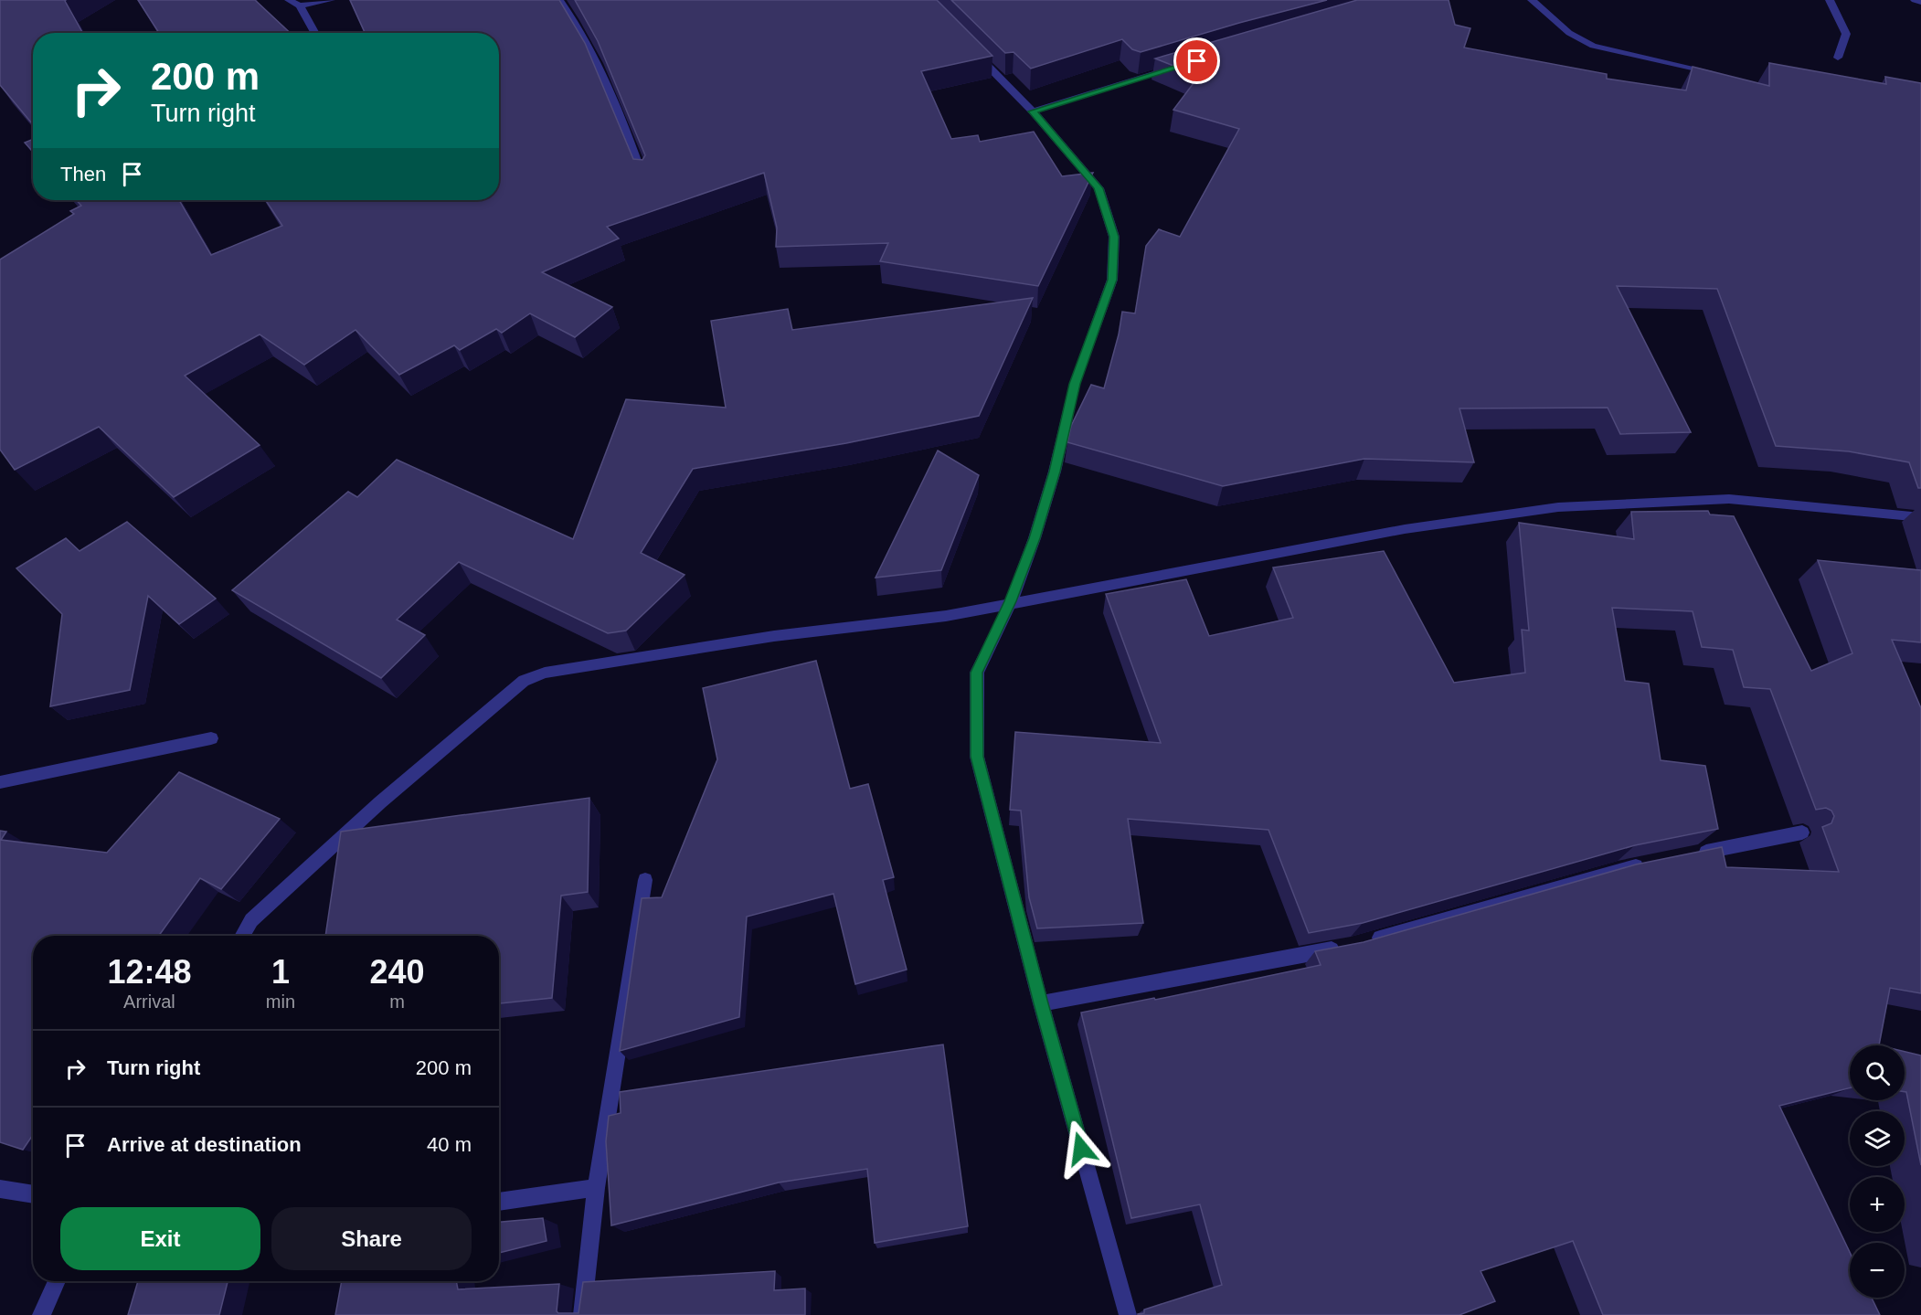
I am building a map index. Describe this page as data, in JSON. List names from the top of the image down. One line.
{"page":{"turn":["200 m","Turn right"],"then":"Then","eta":["12:48","Arrival","1","min","240","m"],"list":[{"name":"Turn right","value":"200 m"},{"name":"Arrive at destination","value":"40 m"}],"map_buttons":["+","−"],"buttons":["Exit","Share"]}}
